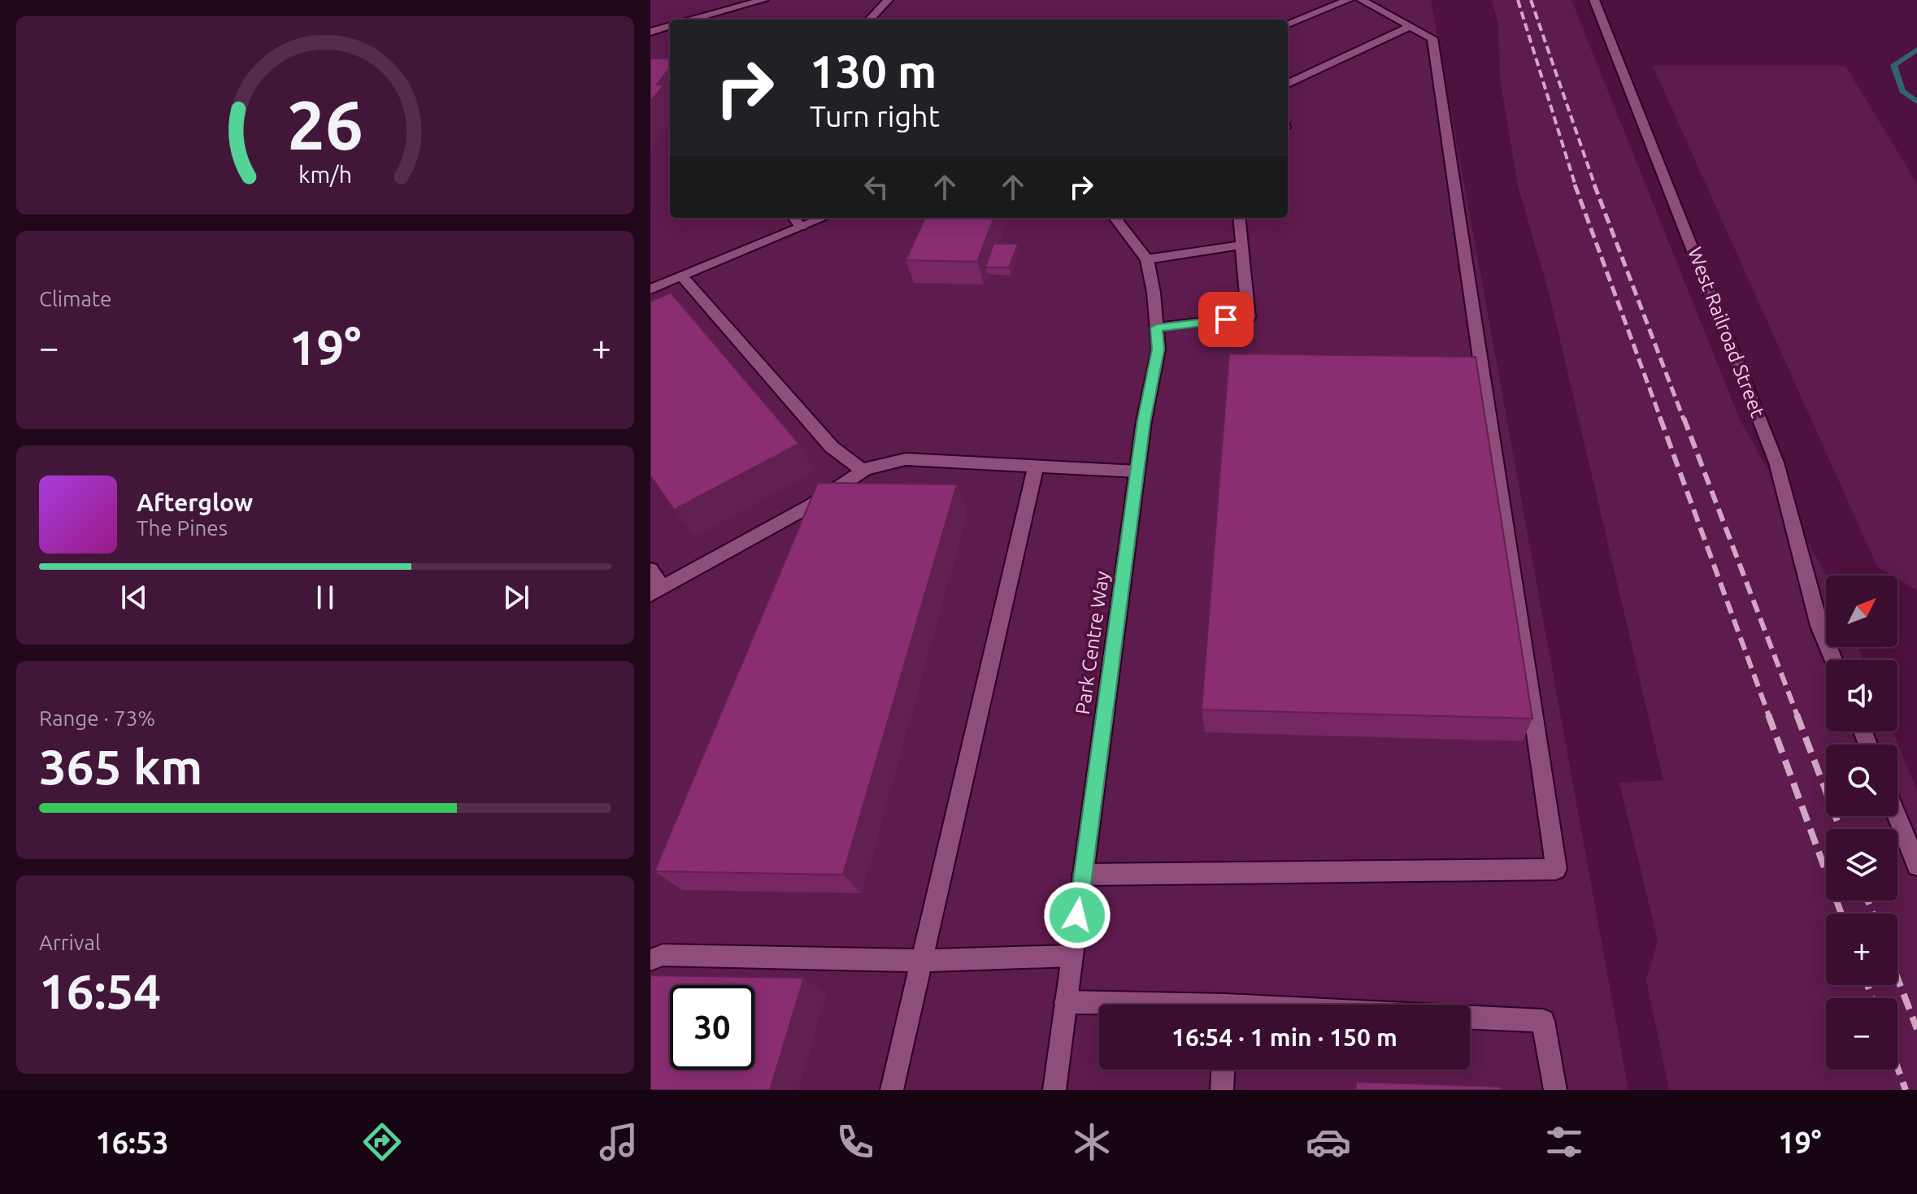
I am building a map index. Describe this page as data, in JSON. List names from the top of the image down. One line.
{"streets":{"street":["West Railroad Street","Park Centre Way"]},"north":"top right","page":{"turn":["130 m","Turn right"],"tile":["Climate",["Range · 73%","365 km"],["Arrival","16:54"]],"heat":["−","19°","+"],"song":["Afterglow","The Pines"],"map_buttons":["+","−"],"limit":"30","trip":"16:54 · 1 min · 150 m","tabs":["16:53","19°"],"gauge":["26","km/h"]}}
